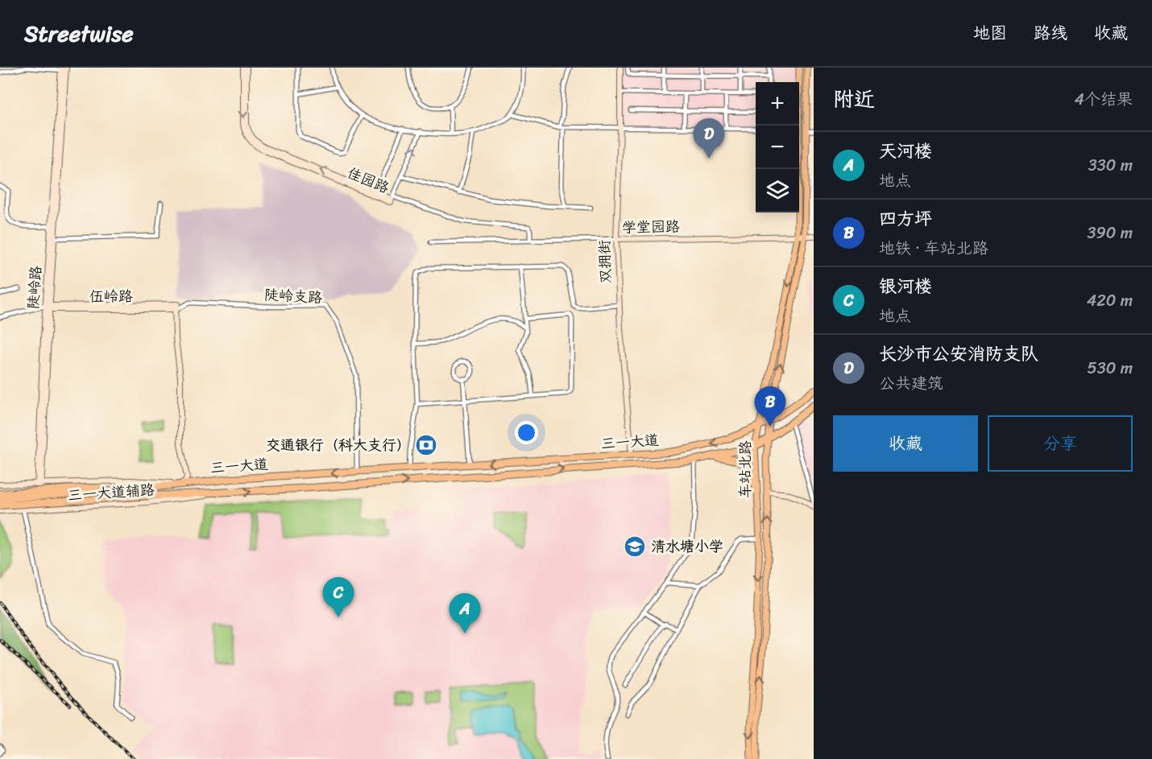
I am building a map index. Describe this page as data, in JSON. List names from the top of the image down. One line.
{"streets":{"highway":["三一大道"],"main road":["车站北路"],"street":["佳园路","学堂园路","双拥街","陡岭路","伍岭路","陡岭支路","三一大道辅路"]},"crossings":[["学堂园路","双拥街"],["学堂园路","车站北路"],["双拥街","三一大道"],["陡岭路","伍岭路"],["陡岭路","三一大道辅路"],["伍岭路","陡岭支路"],["陡岭支路","三一大道"],["三一大道","车站北路"],["三一大道","三一大道辅路"]],"places":{"bank":["交通银行（科大支行）"],"school or university":["清水塘小学"]},"page":{"header":"Streetwise","nav":["地图","路线","收藏"],"heading":["附近","4个结果"],"map_buttons":["+","−"],"pins":["D","B","C","A"],"list":[{"mark":"A","name":"天河楼","note":"地点","value":"330 m"},{"mark":"B","name":"四方坪","note":"地铁 · 车站北路","value":"390 m"},{"mark":"C","name":"银河楼","note":"地点","value":"420 m"},{"mark":"D","name":"长沙市公安消防支队","note":"公共建筑","value":"530 m"}],"buttons":["收藏","分享"]}}
